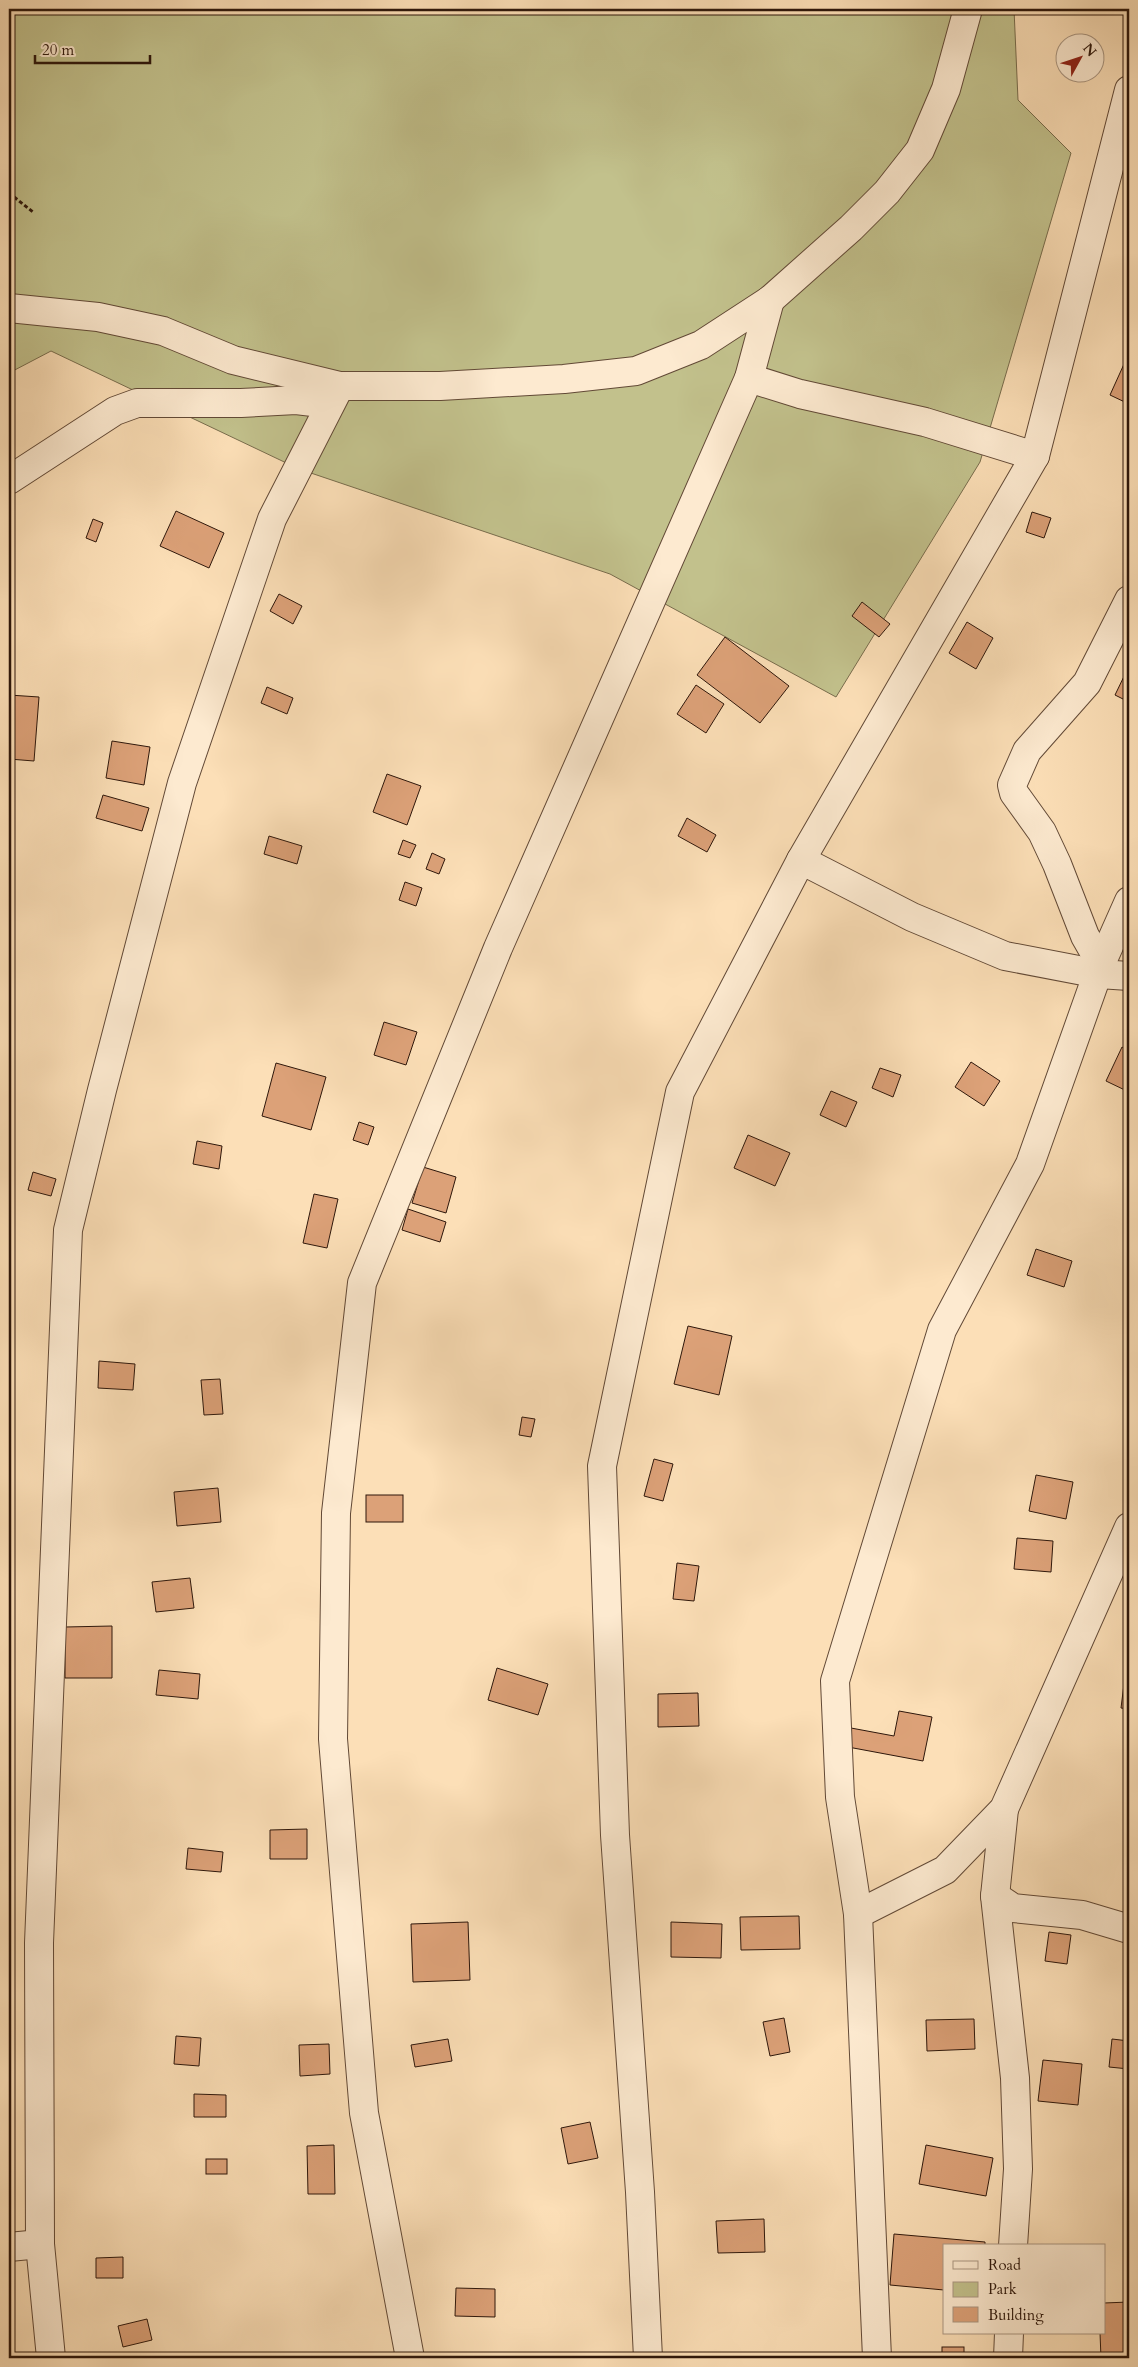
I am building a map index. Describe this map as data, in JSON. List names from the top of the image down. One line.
{"legend":["Road","Park","Building"],"scale_bar":"20 m","north":"top right"}
